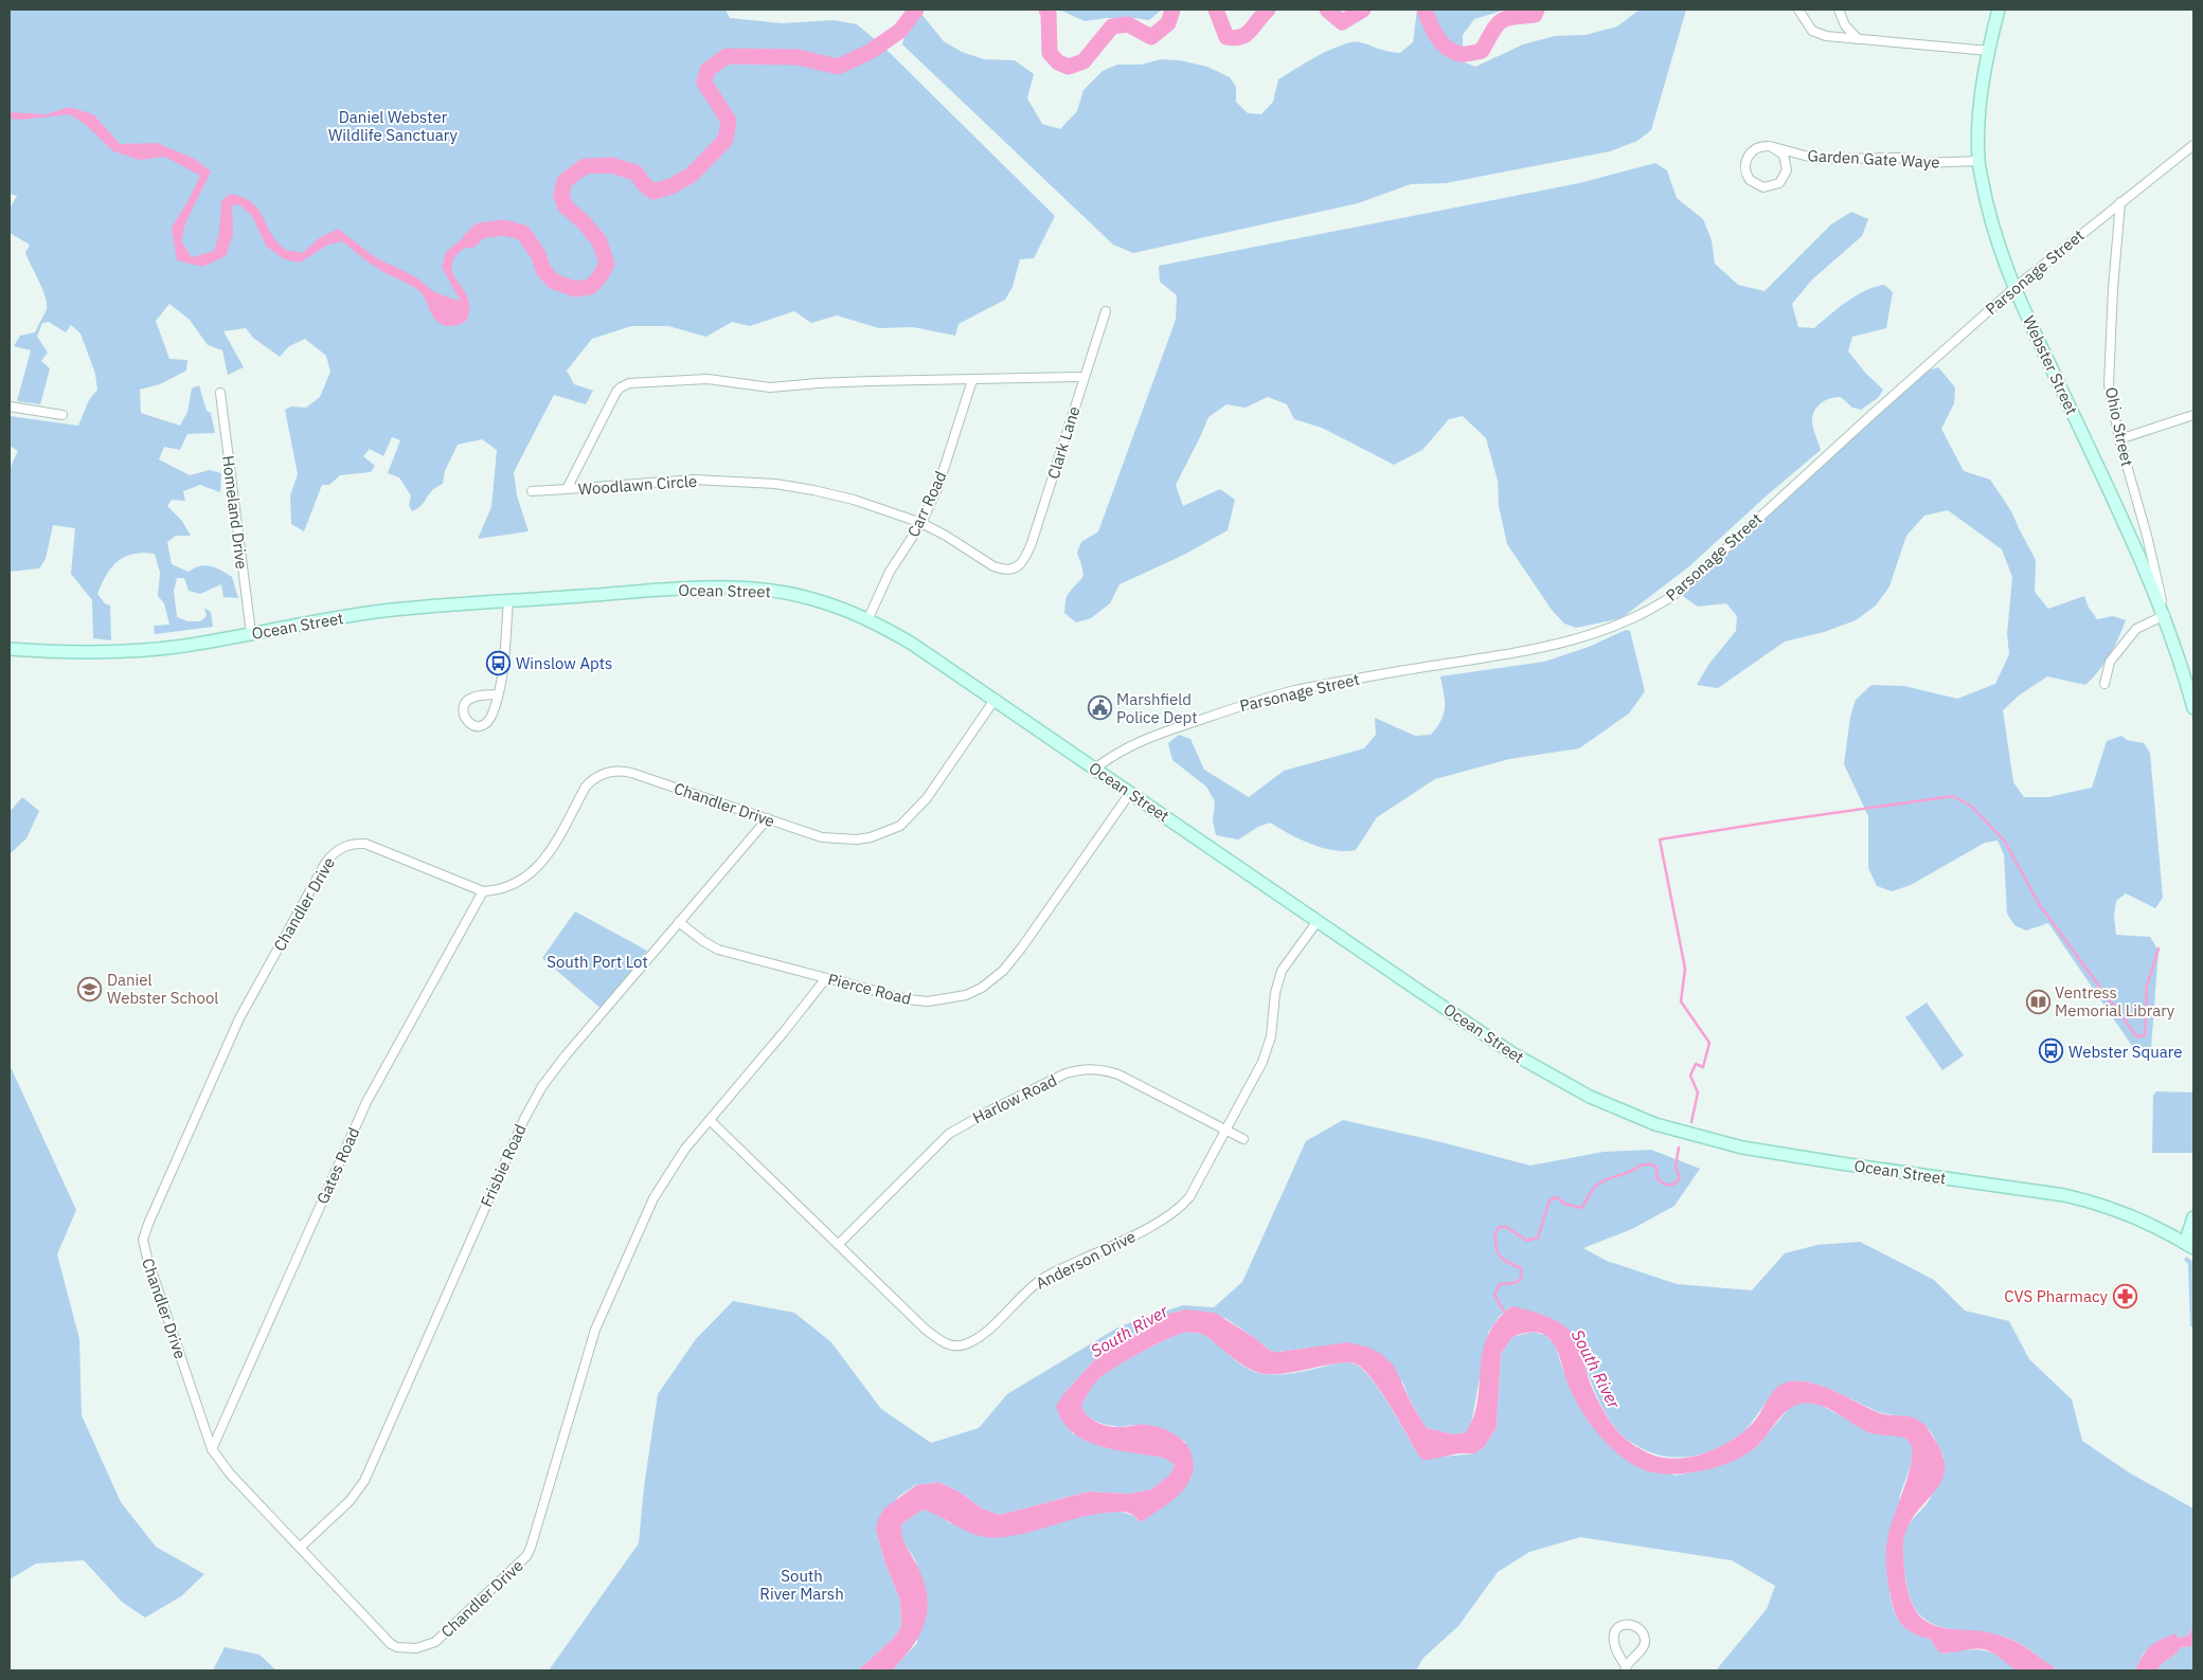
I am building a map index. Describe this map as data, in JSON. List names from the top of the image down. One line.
{"streets":{"main road":["Webster Street","Ocean Street"],"street":["Garden Gate Waye","Parsonage Street","Ohio Street","Clark Lane","Woodlawn Circle","Carr Road","Homeland Drive","Chandler Drive","Pierce Road","Harlow Road","Gates Road","Frisbie Road","Anderson Drive"]},"crossings":[["Garden Gate Waye","Webster Street"],["Parsonage Street","Webster Street"],["Parsonage Street","Ohio Street"],["Parsonage Street","Ocean Street"],["Webster Street","Ohio Street"],["Clark Lane","Woodlawn Circle"],["Woodlawn Circle","Carr Road"],["Carr Road","Ocean Street"],["Homeland Drive","Ocean Street"],["Ocean Street","Chandler Drive"],["Ocean Street","Pierce Road"],["Ocean Street","Anderson Drive"],["Chandler Drive","Pierce Road"],["Chandler Drive","Gates Road"],["Chandler Drive","Frisbie Road"],["Chandler Drive","Anderson Drive"],["Pierce Road","Frisbie Road"],["Harlow Road","Anderson Drive"]],"water":["South River"],"parks":["Daniel Webster Wildlife Sanctuary","South Port Lot","South River Marsh"],"places":{"bus stop":["Winslow Apts","Webster Square"],"public building":["Marshfield Police Dept"],"school or university":["Daniel Webster School"],"library":["Ventress Memorial Library"],"pharmacy":["CVS Pharmacy"]}}
